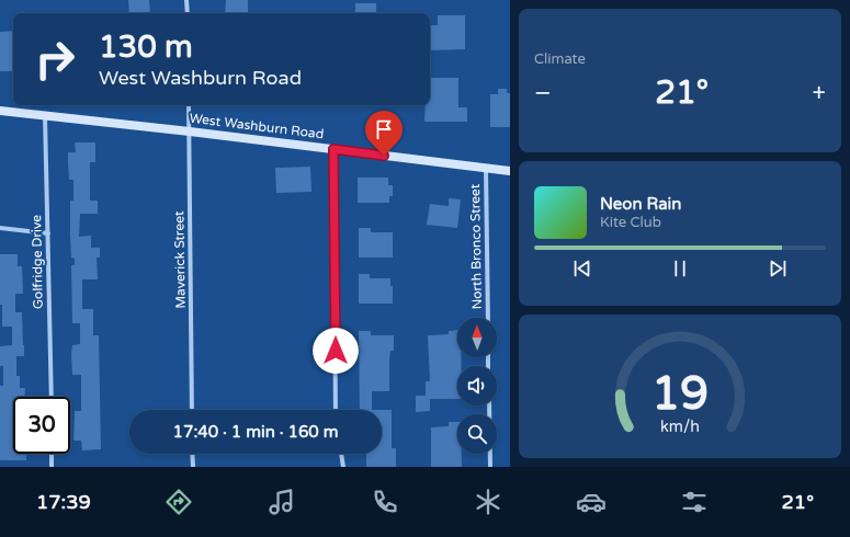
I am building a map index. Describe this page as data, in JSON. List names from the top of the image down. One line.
{"streets":{"street":["West Washburn Road","North Bronco Street","Maverick Street","Golfridge Drive"]},"crossings":[["West Washburn Road","North Bronco Street"],["West Washburn Road","Maverick Street"],["West Washburn Road","Golfridge Drive"]],"north":"top","page":{"tile":"Climate","turn":["130 m","West Washburn Road"],"heat":["−","21°","+"],"song":["Neon Rain","Kite Club"],"limit":"30","trip":"17:40 · 1 min · 160 m","tabs":["17:39","21°"],"gauge":["19","km/h"]}}
